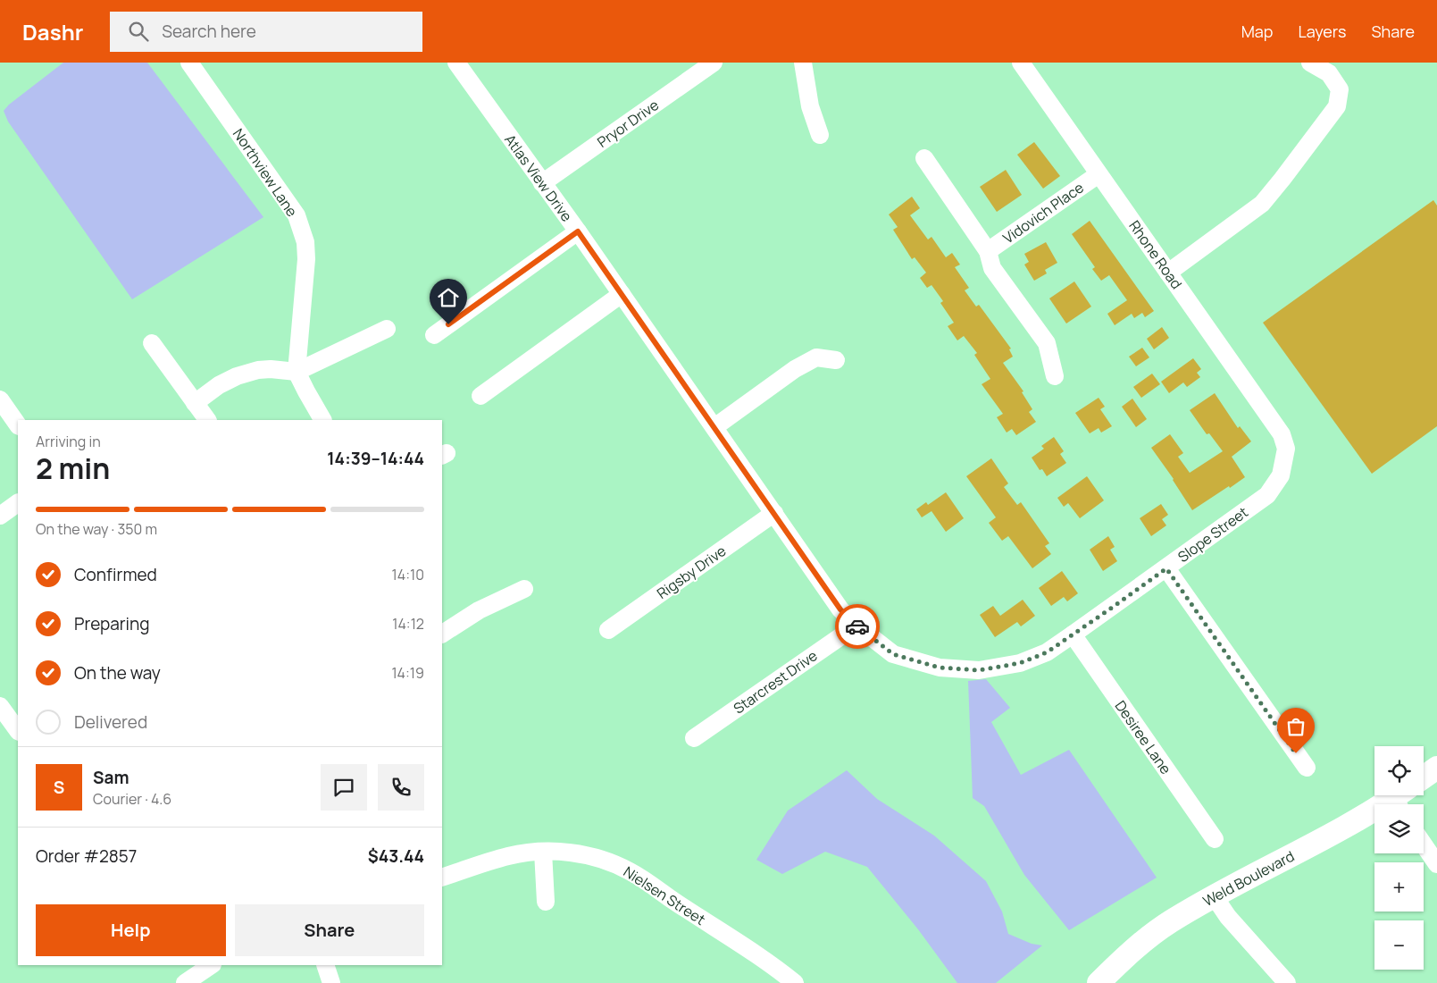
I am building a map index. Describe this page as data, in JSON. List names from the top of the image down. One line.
{"streets":{"main road":["Weld Boulevard"],"street":["Pryor Drive","Northview Lane","Atlas View Drive","Vidovich Place","Rhone Road","Slope Street","Rigsby Drive","Starcrest Drive","Desiree Lane","Nielsen Street"]},"crossings":[["Pryor Drive","Atlas View Drive"],["Atlas View Drive","Slope Street"],["Atlas View Drive","Rigsby Drive"],["Atlas View Drive","Starcrest Drive"],["Atlas View Drive","Desiree Lane"],["Vidovich Place","Rhone Road"],["Rhone Road","Slope Street"],["Slope Street","Desiree Lane"]],"page":{"header":"Dashr","search":"Search here","nav":["Map","Layers","Share"],"heading":["2 min","Arriving in","14:39–14:44"],"panel":["Sam","Courier · 4.6","Order #2857","$43.44"],"bar":"On the way · 350 m","list":[["Confirmed","14:10"],["Preparing","14:12"],["On the way","14:19"],"Delivered"],"map_buttons":["+","−"],"round":"S","buttons":["Help","Share"]}}
